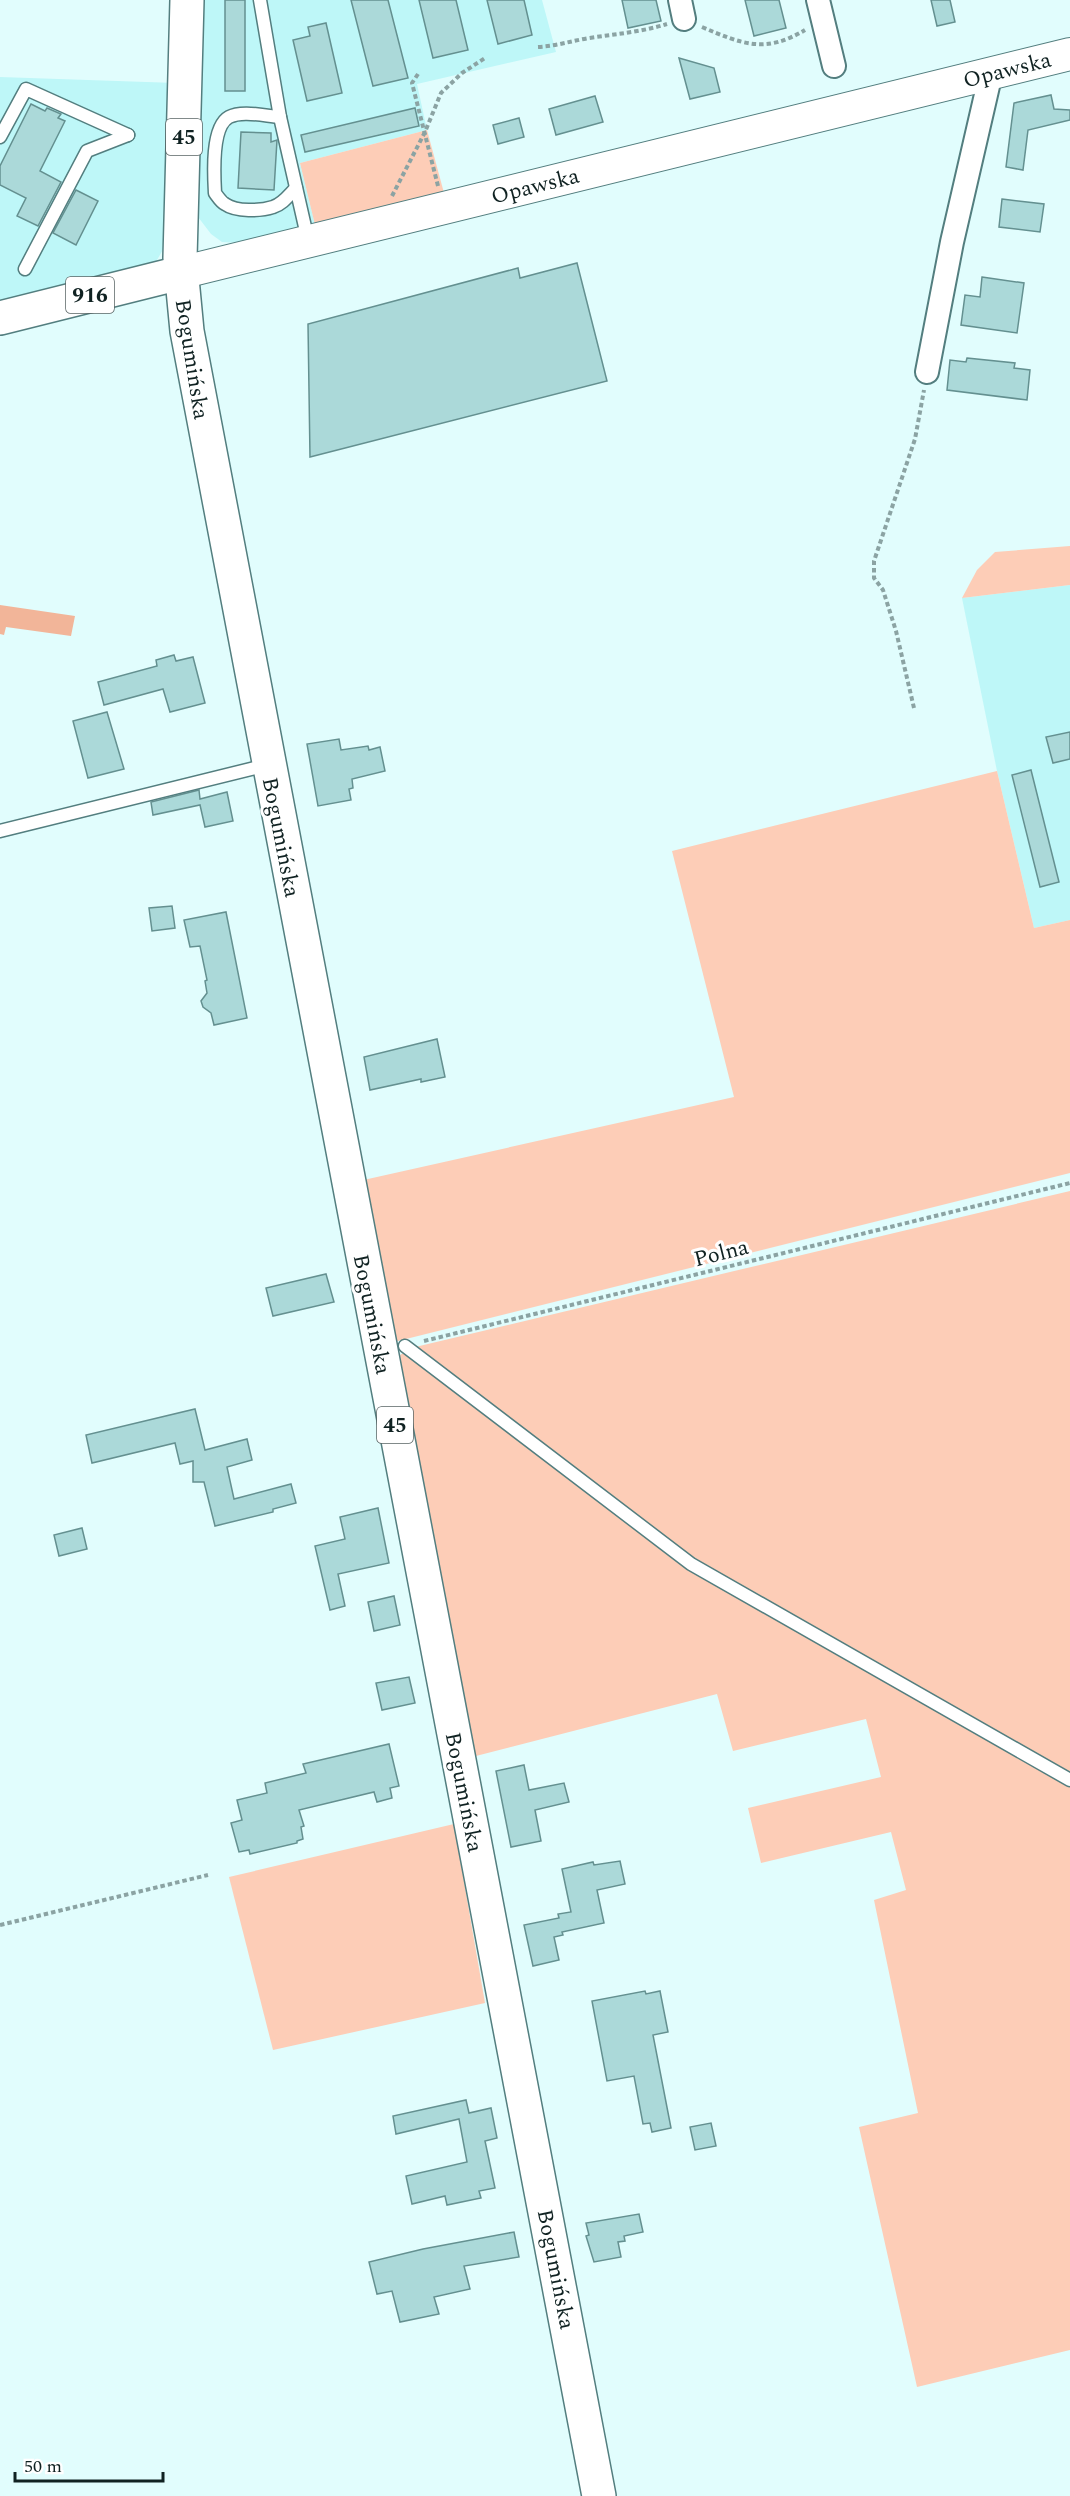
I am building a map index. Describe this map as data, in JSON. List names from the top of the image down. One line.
{"streets":{"main road":["Opawska","45","916","Bogumińska"],"path":["Polna"]},"crossings":[["Opawska","45"],["Opawska","Bogumińska"],["45","Bogumińska"]],"scale_bar":"50 m"}
